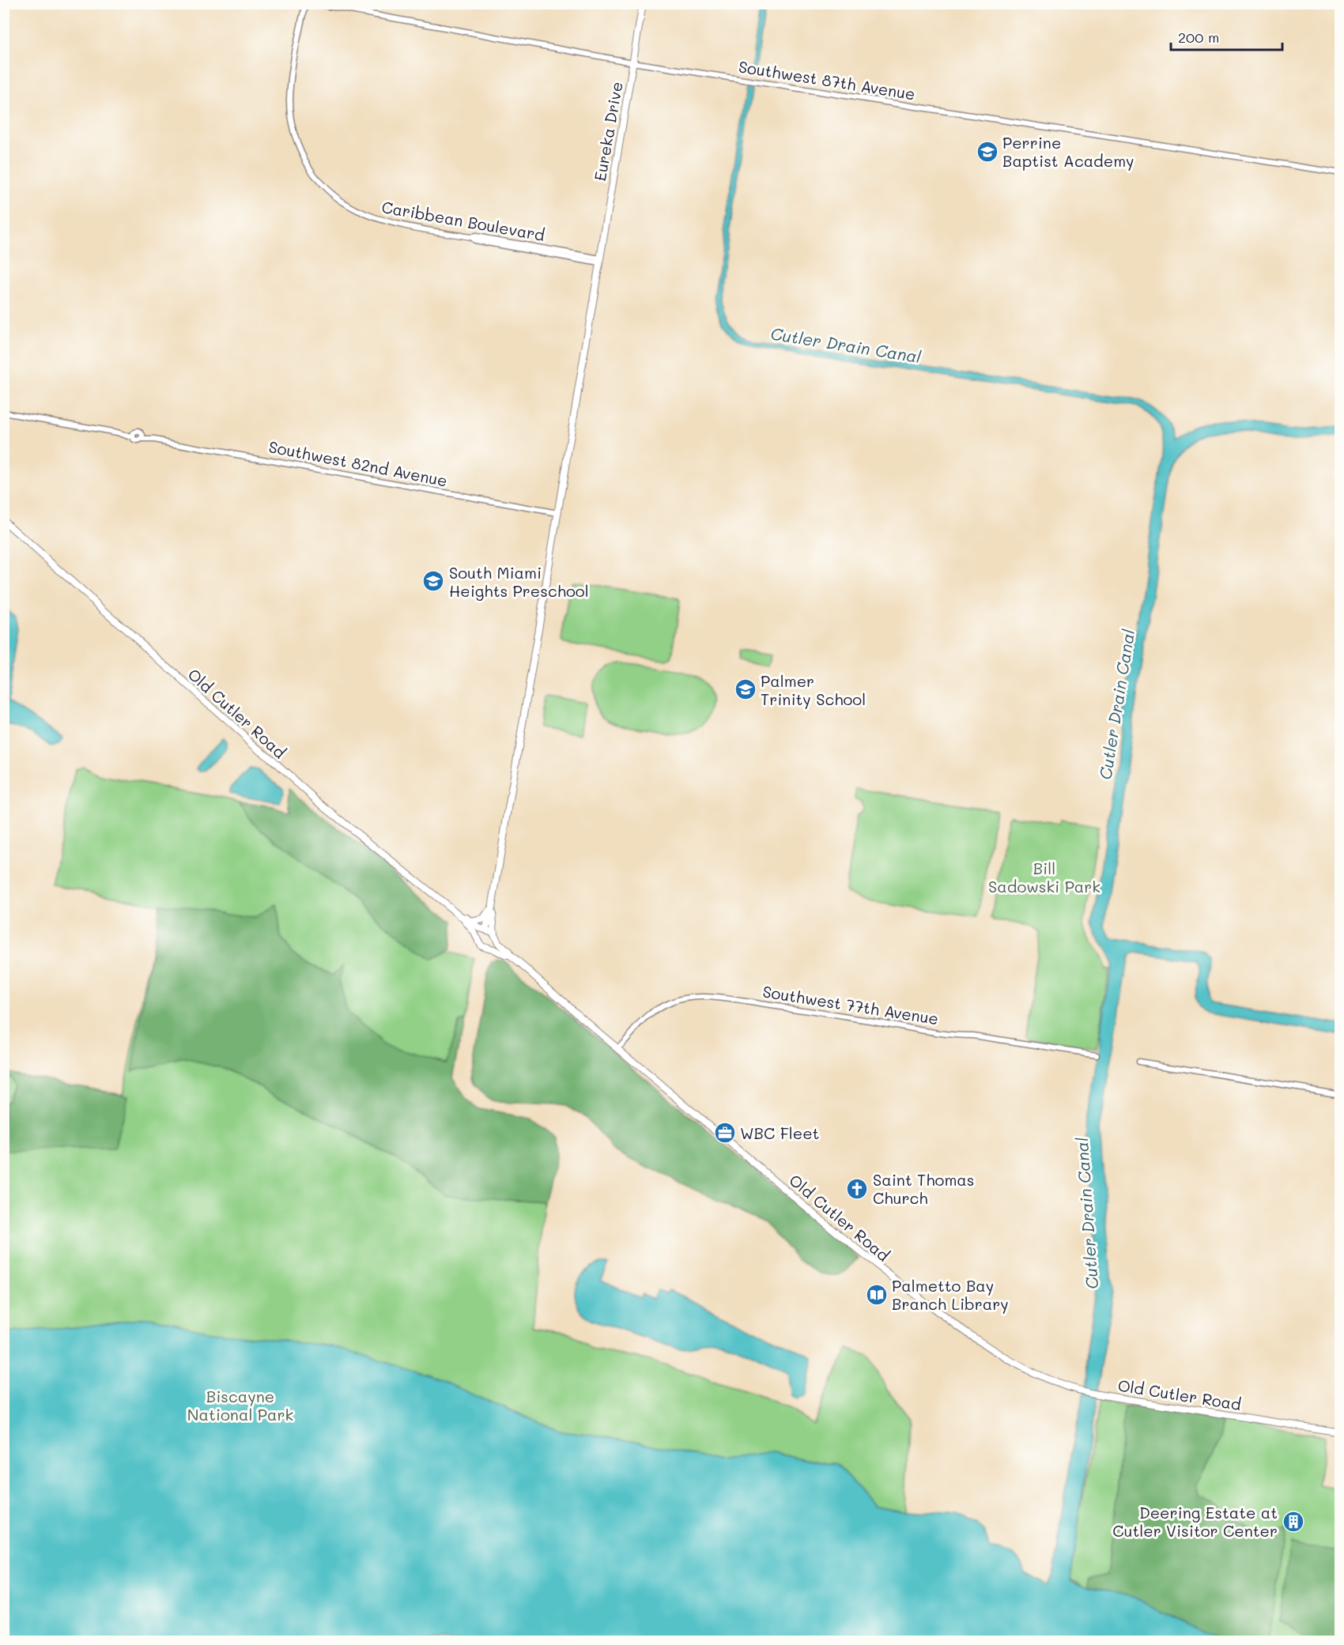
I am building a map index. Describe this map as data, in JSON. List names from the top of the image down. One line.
{"streets":{"main road":["Eureka Drive","Old Cutler Road"],"street":["Southwest 87th Avenue","Caribbean Boulevard","Southwest 82nd Avenue","Southwest 77th Avenue"]},"crossings":[["Southwest 87th Avenue","Eureka Drive"],["Eureka Drive","Caribbean Boulevard"],["Eureka Drive","Southwest 82nd Avenue"],["Old Cutler Road","Southwest 77th Avenue"]],"water":["Cutler Drain Canal"],"parks":["Bill Sadowski Park","Biscayne National Park"],"places":{"school or university":["Perrine Baptist Academy","South Miami Heights Preschool","Palmer Trinity School"],"office":["WBC Fleet"],"church":["Saint Thomas Church"],"library":["Palmetto Bay Branch Library"],"building":["Deering Estate at Cutler Visitor Center"]},"scale_bar":"200 m"}
